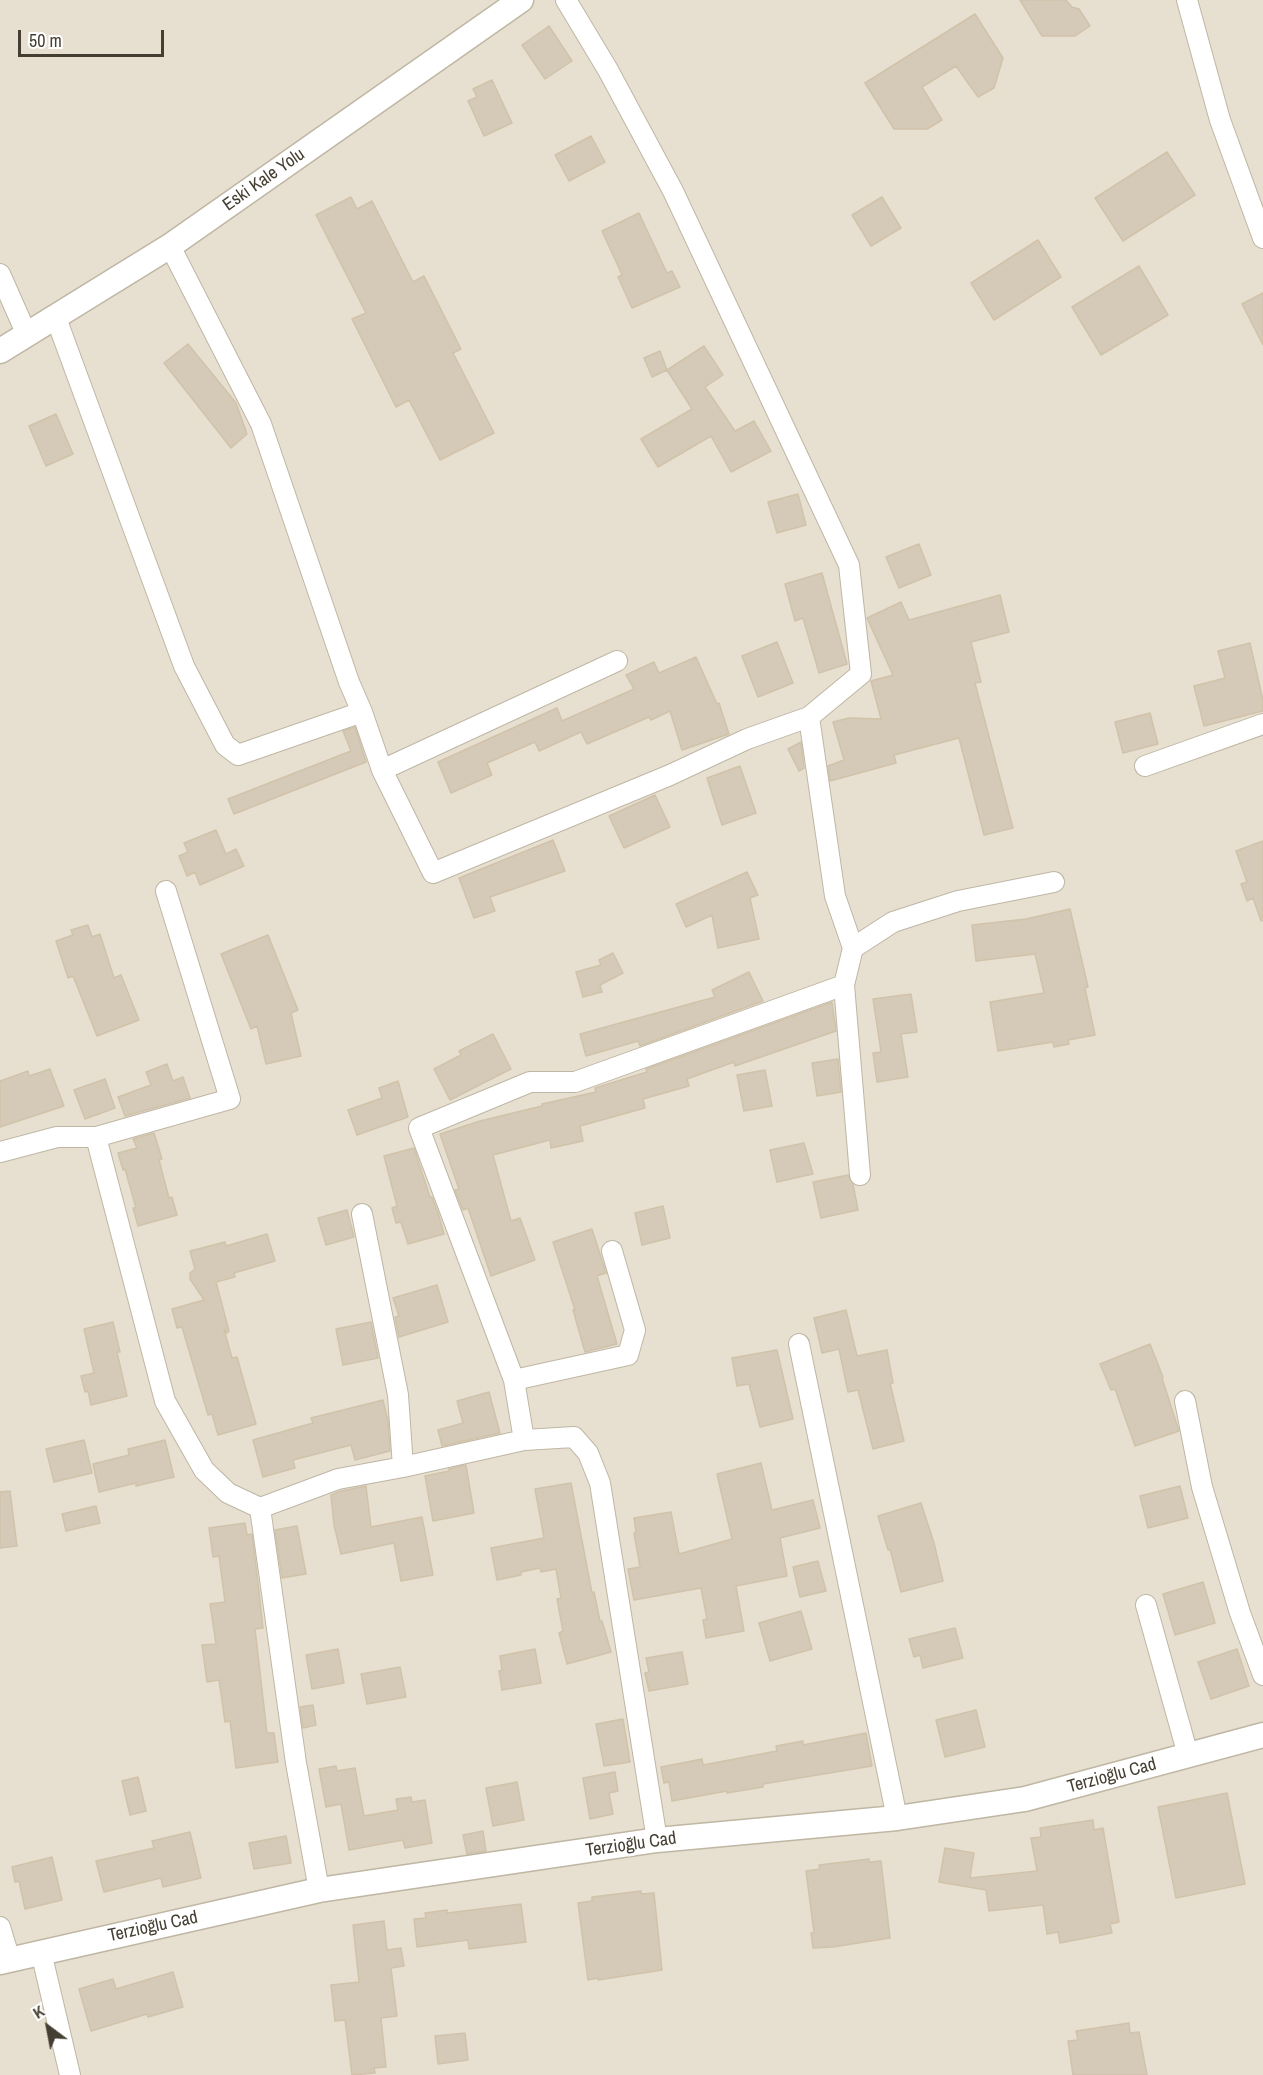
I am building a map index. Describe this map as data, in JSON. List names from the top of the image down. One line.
{"streets":{"street":["Eski Kale Yolu","Terzioğlu Cad"]},"scale_bar":"50 m","north":"top left"}
